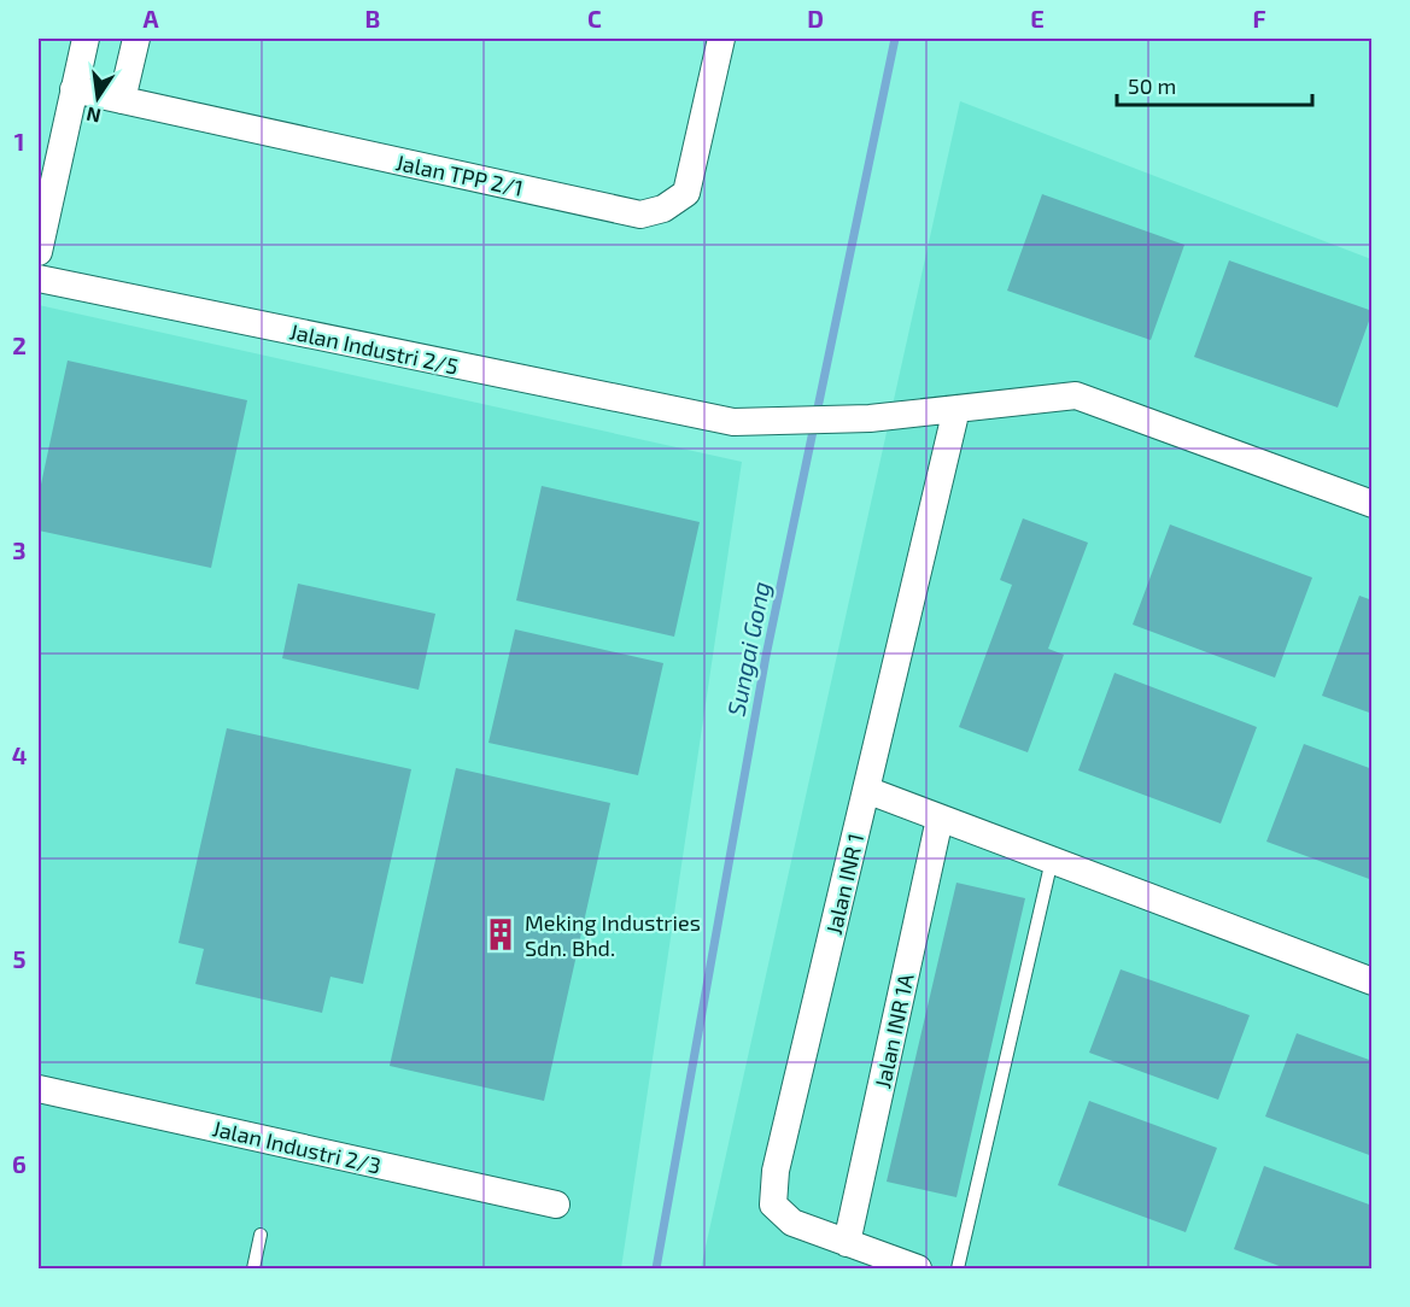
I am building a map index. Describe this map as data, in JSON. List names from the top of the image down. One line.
{"streets":{"street":["Jalan TPP 2/1","Jalan Industri 2/5","Jalan INR 1","Jalan INR 1A","Jalan Industri 2/3"]},"crossings":[["Jalan Industri 2/5","Jalan INR 1"],["Jalan INR 1","Jalan INR 1A"]],"water":["Sungai Gong"],"places":{"building":["Meking Industries Sdn. Bhd."]},"scale_bar":"50 m","north":"bottom","grid":{"columns":["A","B","C","D","E","F"],"rows":["1","2","3","4","5","6"]}}
